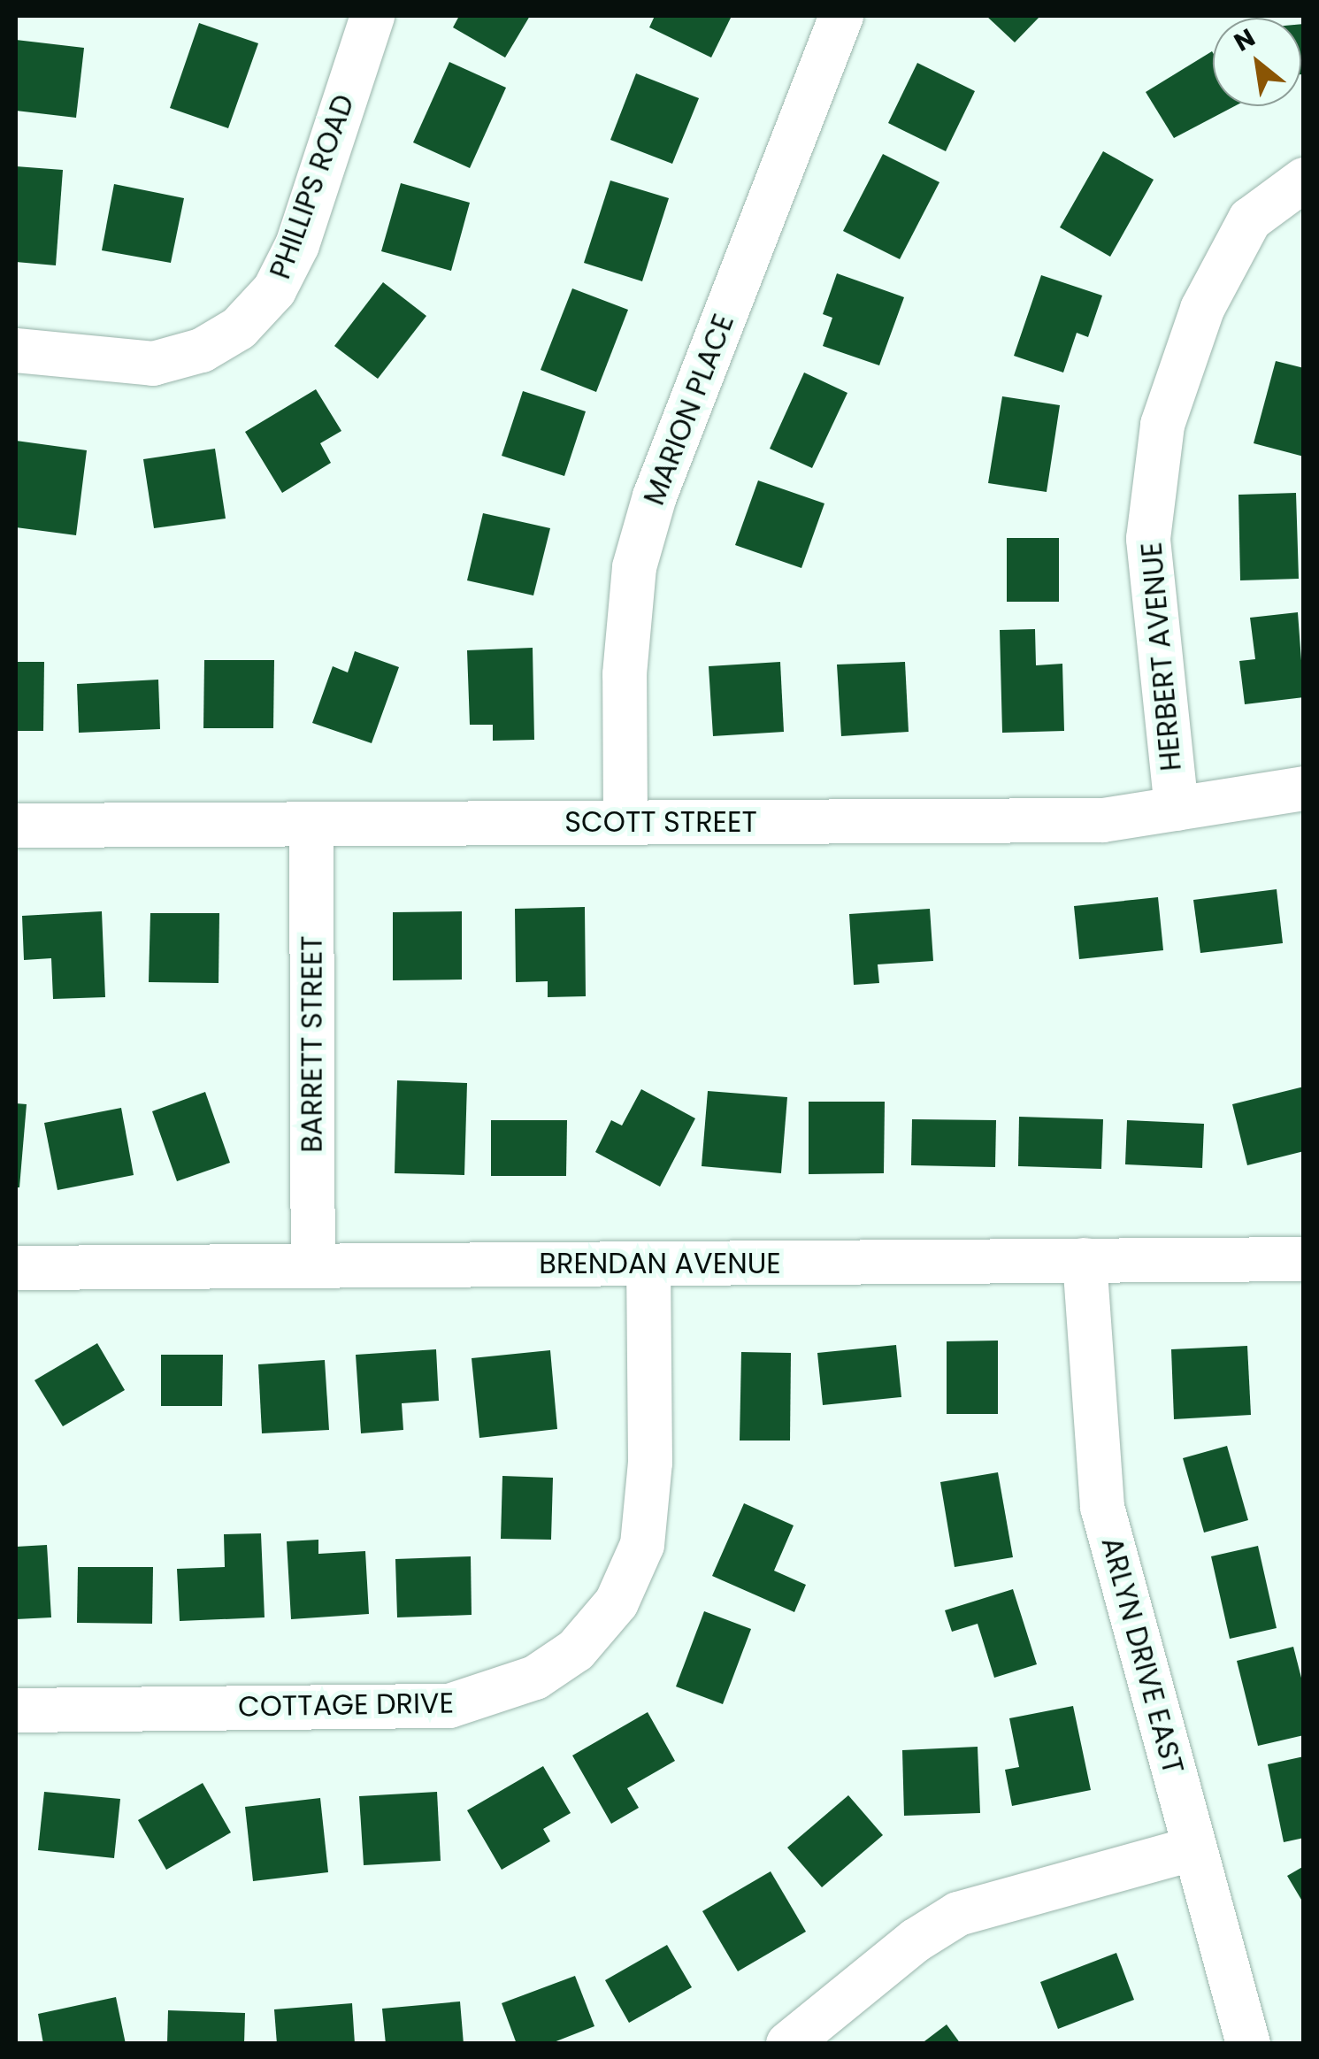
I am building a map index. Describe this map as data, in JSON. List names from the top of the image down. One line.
{"streets":{"street":["PHILLIPS ROAD","MARION PLACE","HERBERT AVENUE","SCOTT STREET","BARRETT STREET","BRENDAN AVENUE","ARLYN DRIVE EAST","COTTAGE DRIVE"]},"crossings":[["MARION PLACE","SCOTT STREET"],["HERBERT AVENUE","SCOTT STREET"],["SCOTT STREET","BARRETT STREET"],["BARRETT STREET","BRENDAN AVENUE"],["BRENDAN AVENUE","ARLYN DRIVE EAST"],["BRENDAN AVENUE","COTTAGE DRIVE"]],"north":"top left"}
